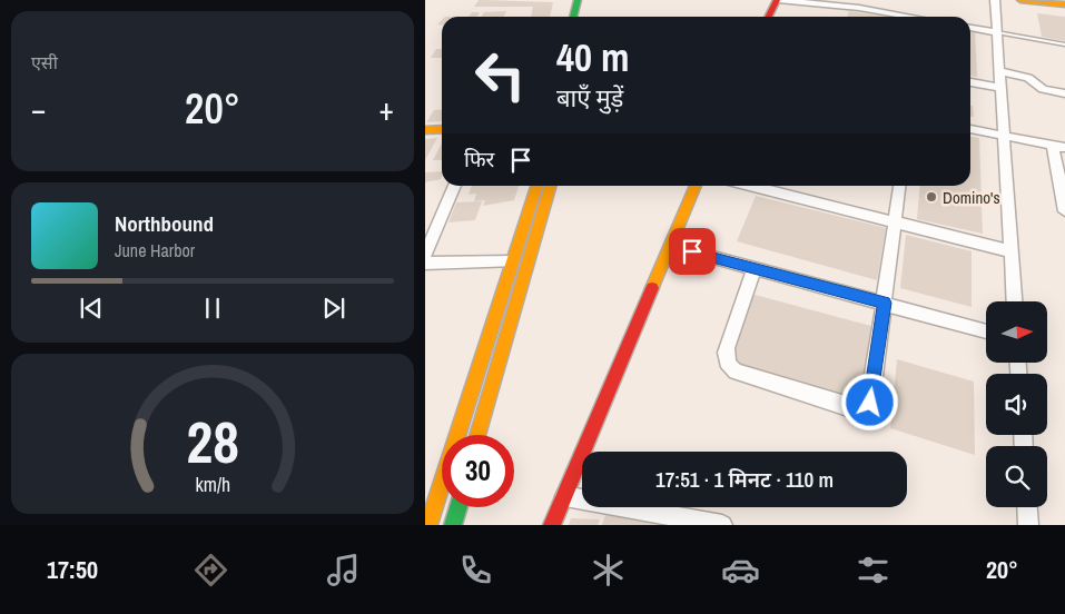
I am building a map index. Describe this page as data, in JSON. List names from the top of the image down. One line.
{"places":["Domino's"],"north":"right","page":{"tile":"एसी","turn":["40 m","बाएँ मुड़ें"],"heat":["−","20°","+"],"then":"फिर","song":["Northbound","June Harbor"],"limit":"30","trip":"17:51 · 1 मिनट · 110 m","tabs":["17:50","20°"],"gauge":["28","km/h"]}}
